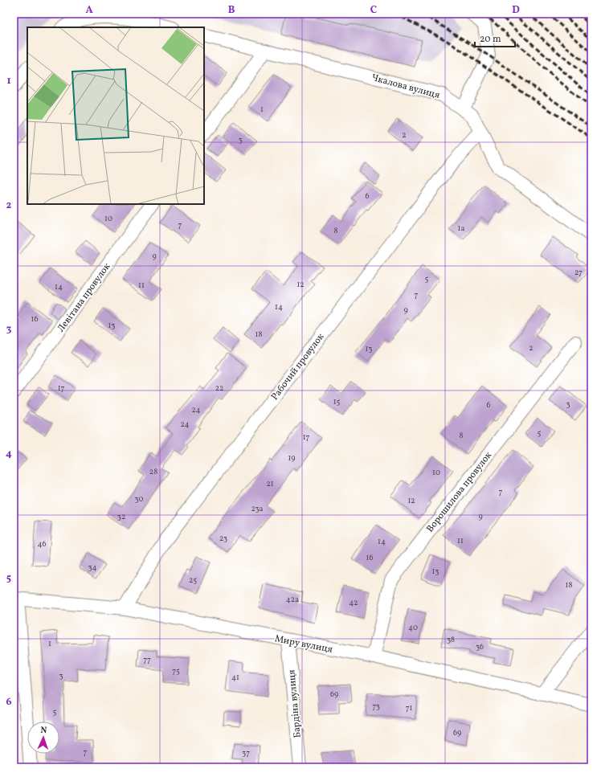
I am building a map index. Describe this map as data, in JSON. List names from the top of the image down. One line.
{"streets":{"street":["Чкалова вулиця","Левітана провулок","Рабочий провулок","Ворошилова провулок","Миру вулиця","Бардіна вулиця"]},"crossings":[["Чкалова вулиця","Рабочий провулок"],["Рабочий провулок","Миру вулиця"],["Ворошилова провулок","Миру вулиця"],["Миру вулиця","Бардіна вулиця"]],"house_numbers":["1","2","3","6","10","7","1а","8","9","27","5","12","11","14","7","14","9","16","13","18","2","13","17","22","15","3","6","24","24","5","8","17","19","28","10","21","7","30","12","23а","32","9","23","11","14","46","16","34","13","25","18","42а","42","40","38","1","36","77","75","3","41","69","73","71","5","69","7","37"],"scale_bar":"20 m","north":"top","grid":{"columns":["A","B","C","D"],"rows":["1","2","3","4","5","6"]}}
